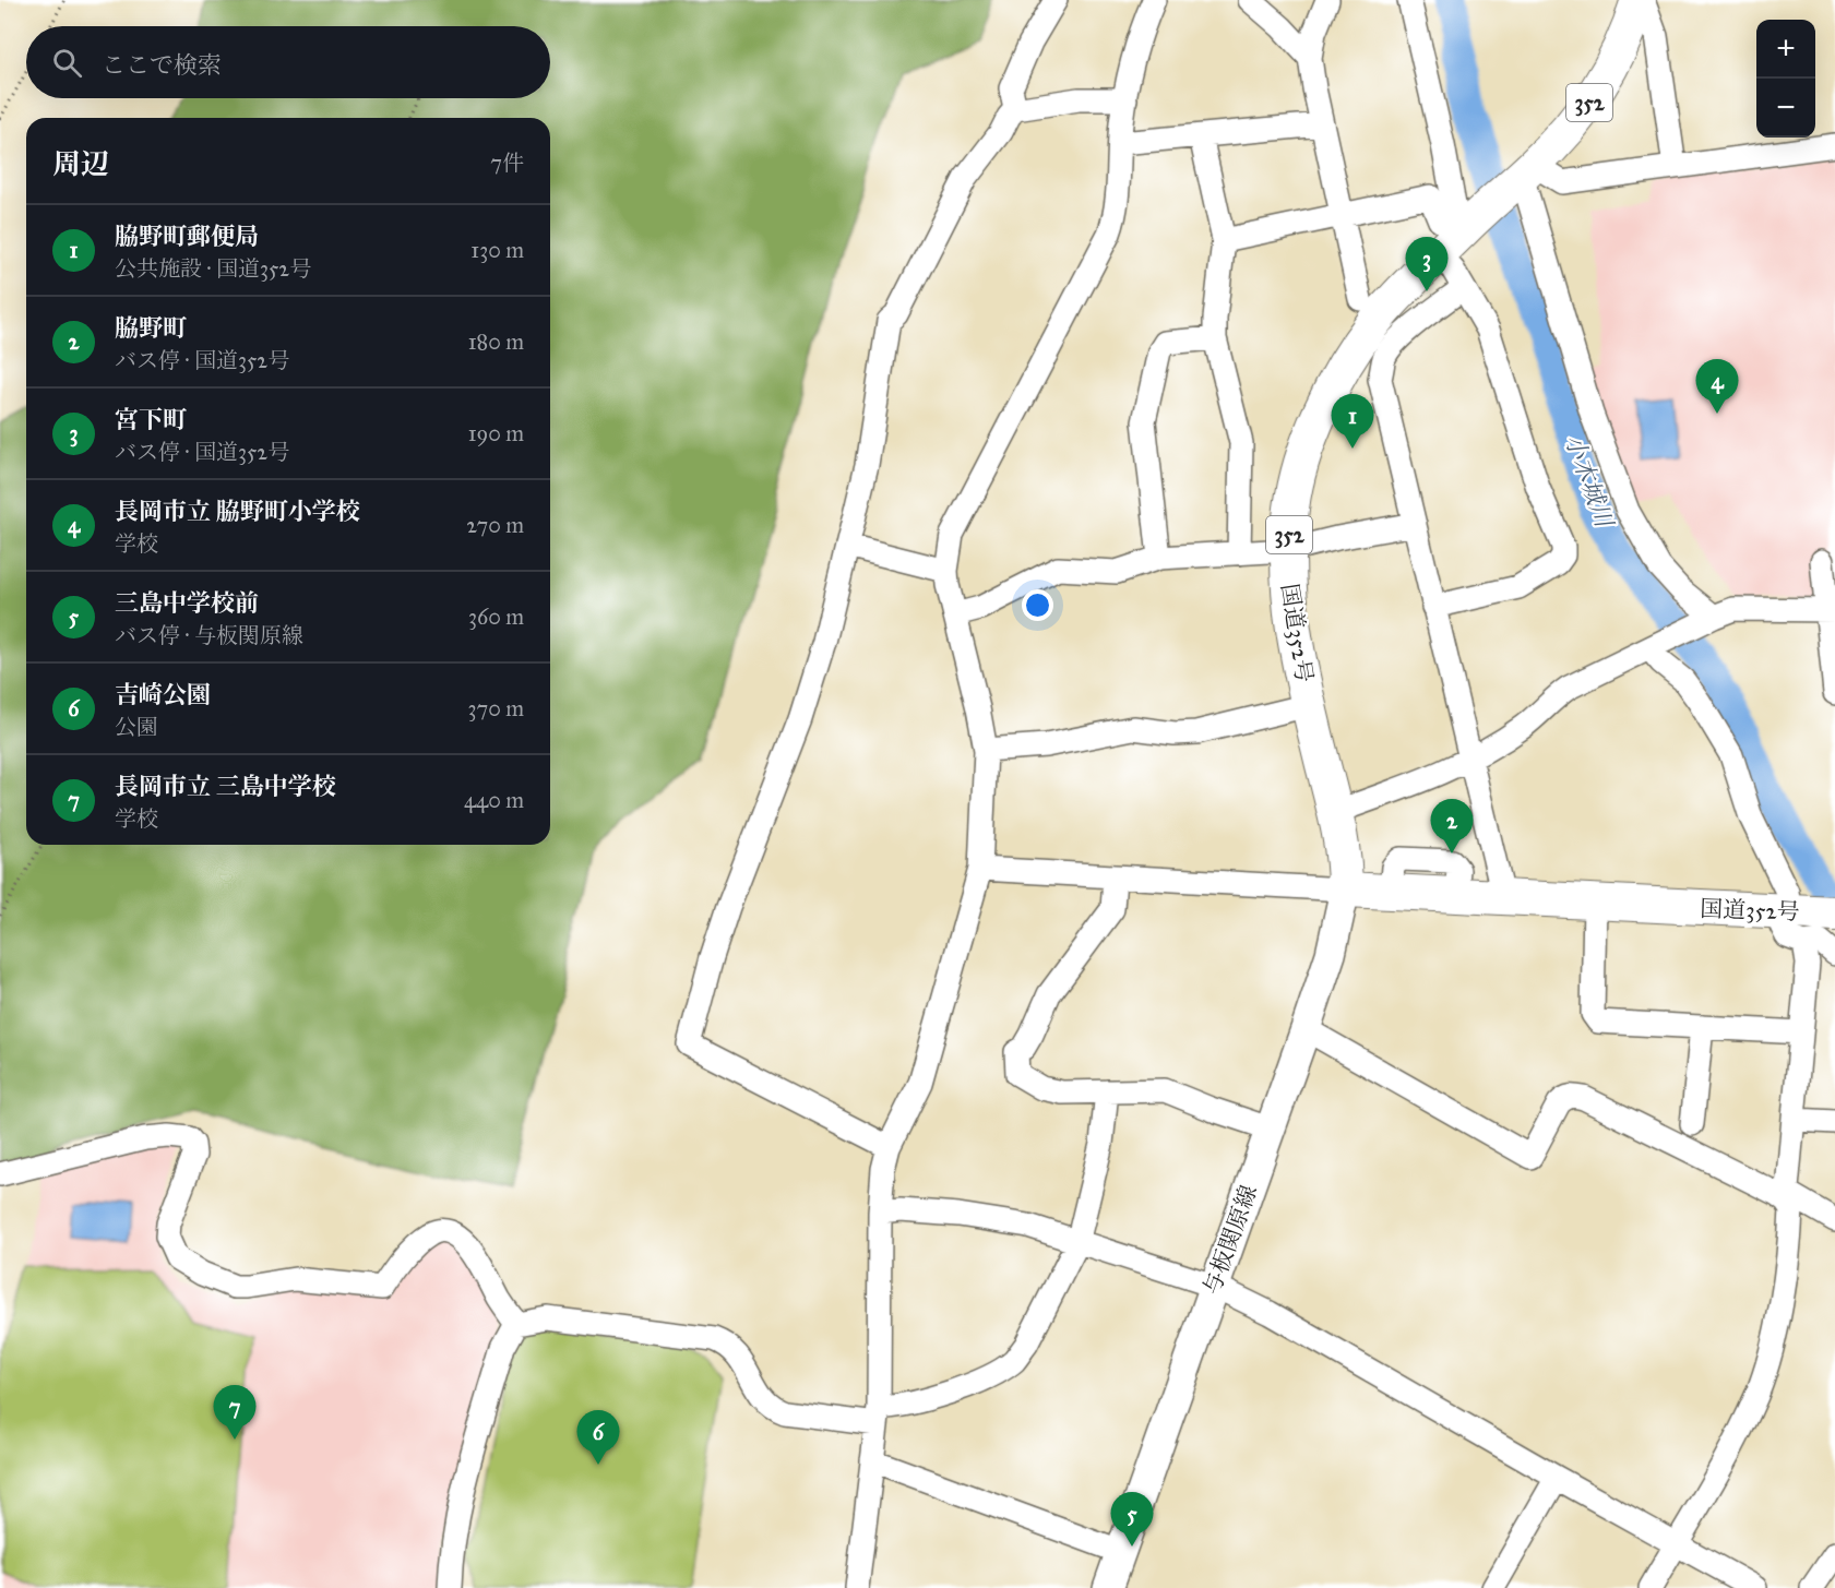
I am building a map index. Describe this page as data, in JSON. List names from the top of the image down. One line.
{"streets":{"highway":["352","国道352号"],"main road":["与板関原線"]},"crossings":[["国道352号","与板関原線"]],"water":["小木城川"],"page":{"map_buttons":["+","−"],"search":"ここで検索","heading":["周辺","7件"],"list":[{"mark":"1","name":"脇野町郵便局","note":"公共施設 · 国道352号","value":"130 m"},{"mark":"2","name":"脇野町","note":"バス停 · 国道352号","value":"180 m"},{"mark":"3","name":"宮下町","note":"バス停 · 国道352号","value":"190 m"},{"mark":"4","name":"長岡市立 脇野町小学校","note":"学校","value":"270 m"},{"mark":"5","name":"三島中学校前","note":"バス停 · 与板関原線","value":"360 m"},{"mark":"6","name":"吉崎公園","note":"公園","value":"370 m"},{"mark":"7","name":"長岡市立 三島中学校","note":"学校","value":"440 m"}],"pins":["3","4","1","2","7","6","5"]}}
